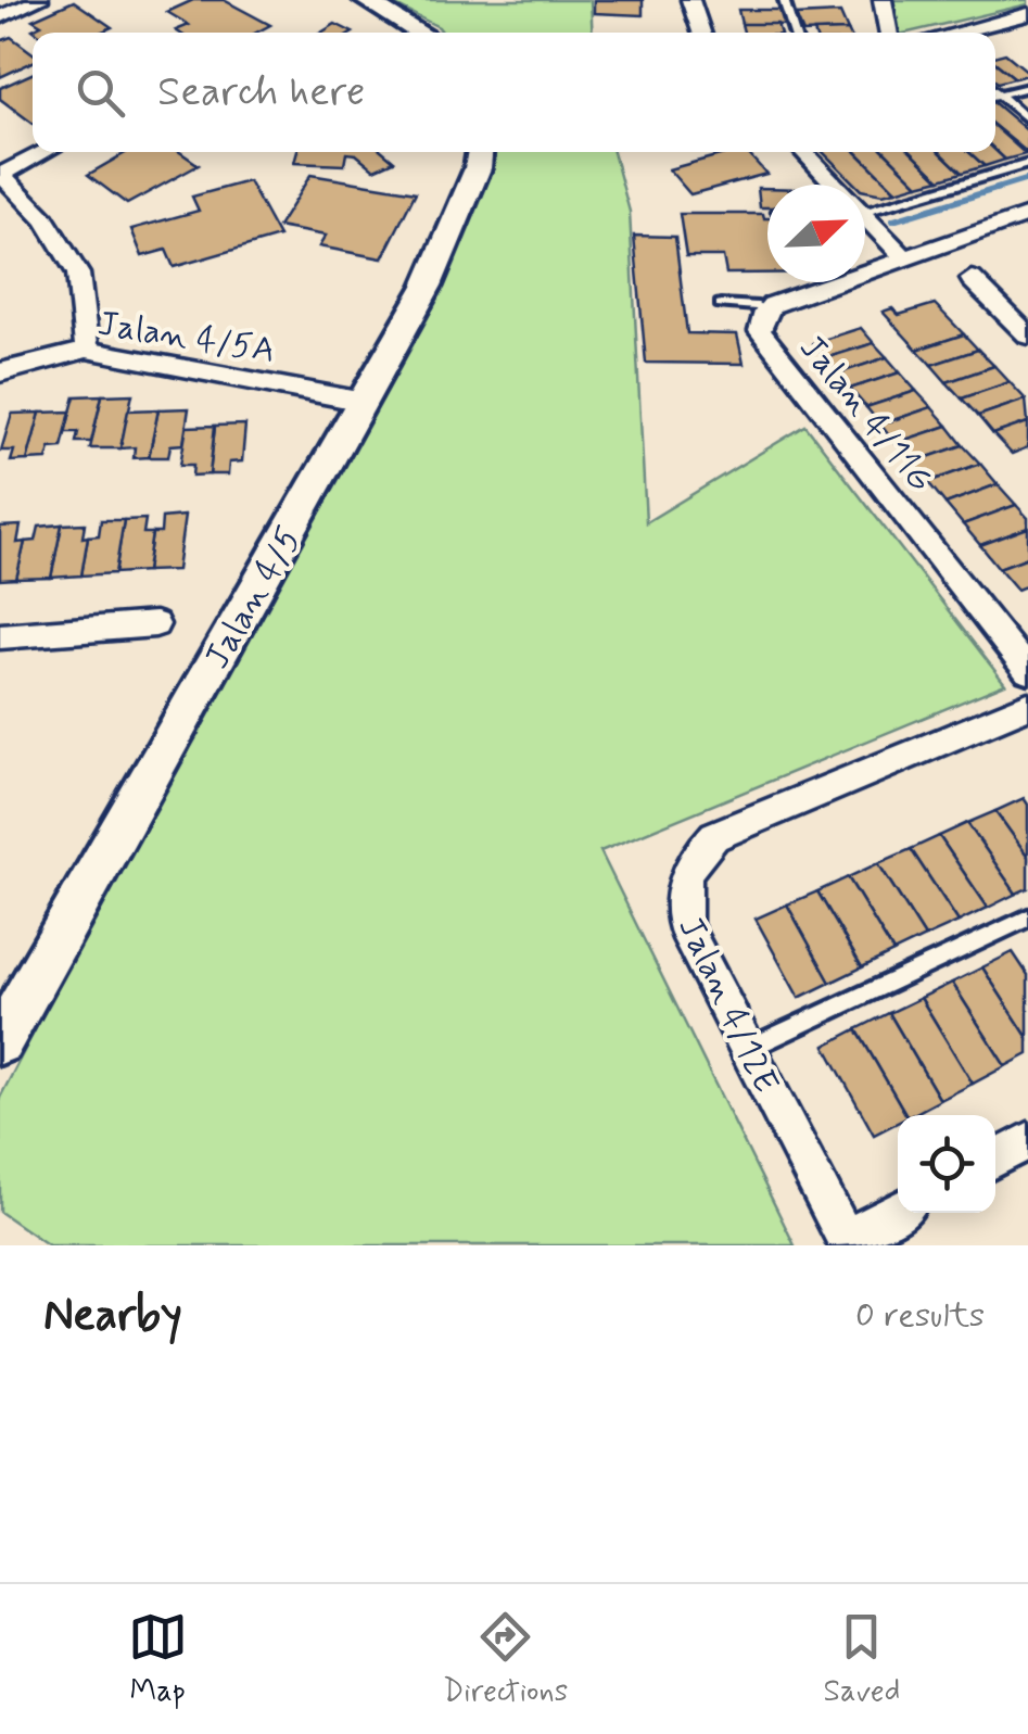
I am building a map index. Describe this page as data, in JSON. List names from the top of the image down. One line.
{"streets":{"street":["Jalan 4/5A","Jalan 4/11G","Jalan 4/5","Jalan 4/12E"]},"crossings":[["Jalan 4/5A","Jalan 4/5"]],"north":"top right","page":{"search":"Search here","heading":["Nearby","0 results"],"nav":["Map","Directions","Saved"]}}
